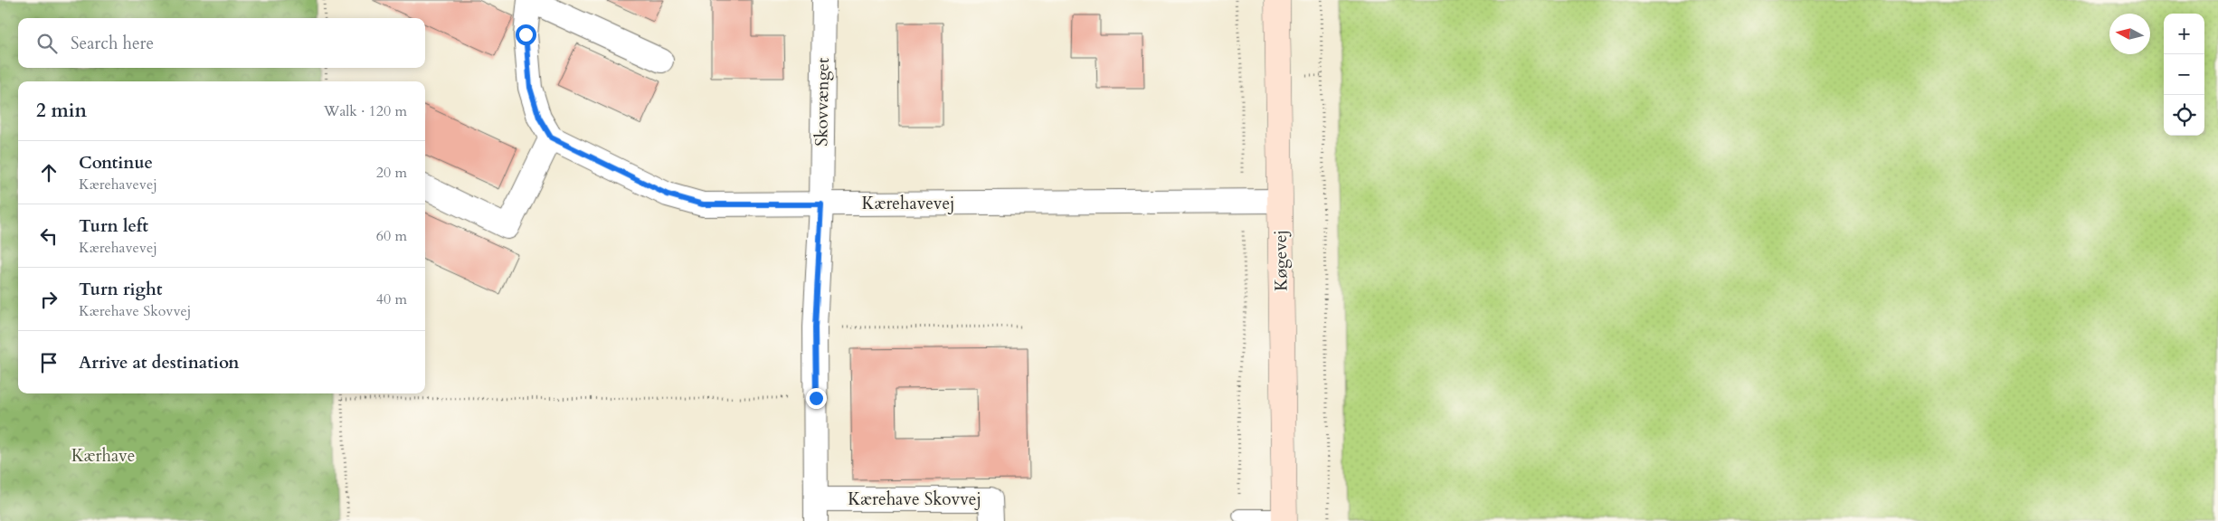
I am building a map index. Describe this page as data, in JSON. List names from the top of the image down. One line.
{"streets":{"main road":["Køgevej"],"street":["Skovvænget","Kærehavevej","Kærehave Skovvej"]},"crossings":[["Skovvænget","Kærehavevej"],["Skovvænget","Kærehave Skovvej"],["Kærehavevej","Køgevej"],["Kærehavevej","Kærehave Skovvej"]],"parks":["Kærhave"],"north":"left","page":{"map_buttons":["+","−"],"search":"Search here","heading":["2 min","Walk · 120 m"],"list":[["Continue","Kærehavevej","20 m"],["Turn left","Kærehavevej","60 m"],["Turn right","Kærehave Skovvej","40 m"],"Arrive at destination"]}}
